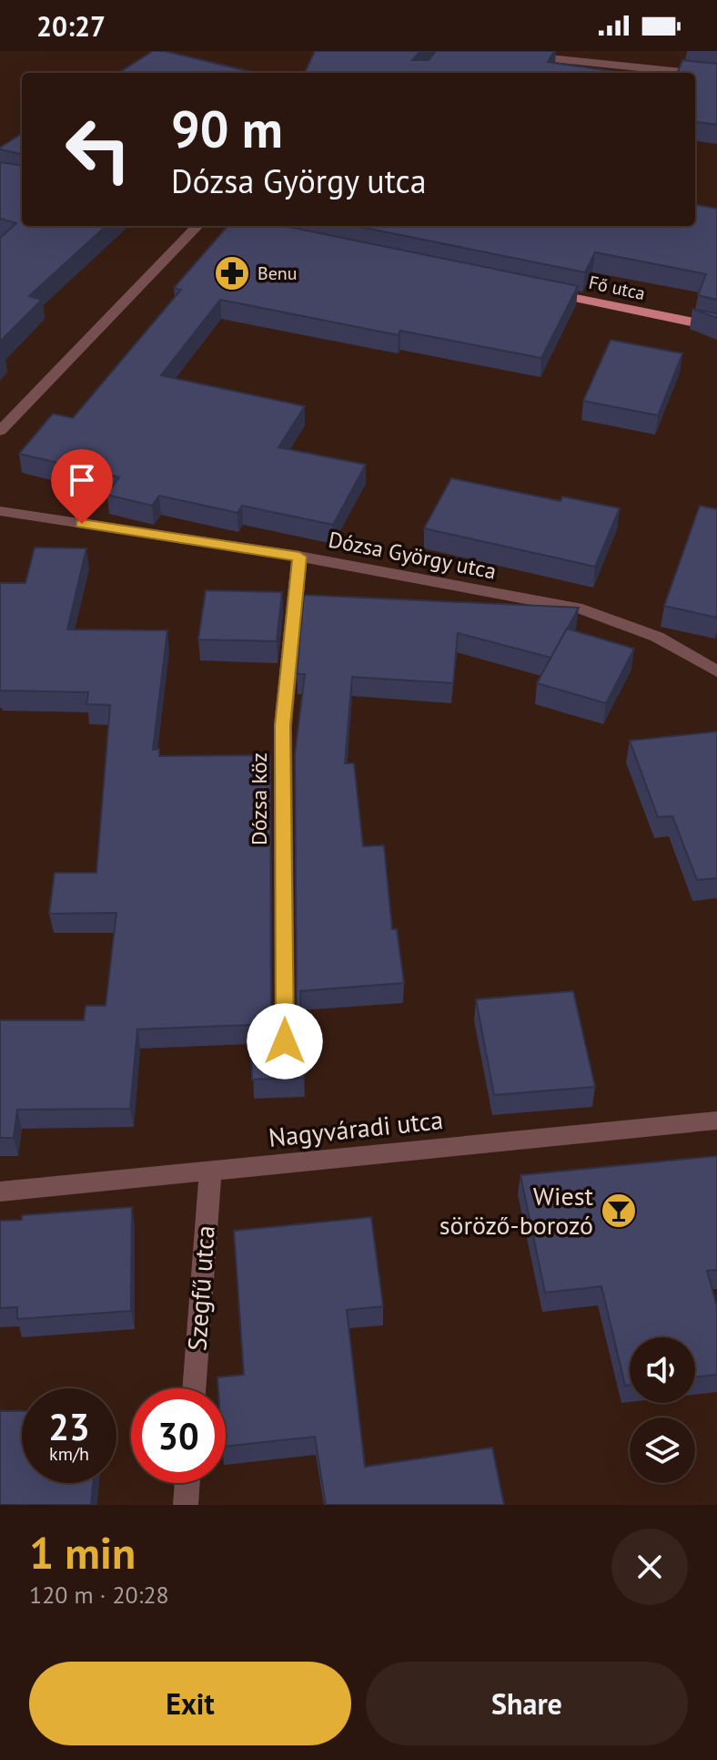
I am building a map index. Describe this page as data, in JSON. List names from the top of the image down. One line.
{"streets":{"main road":["Fő utca"],"street":["Dózsa György utca","Dózsa köz","Nagyváradi utca","Szegfű utca"]},"crossings":[["Dózsa György utca","Dózsa köz"],["Nagyváradi utca","Szegfű utca"]],"places":{"pharmacy":["Benu"],"bar":["Wiest söröző-borozó"]},"page":{"status":"20:27","turn":["90 m","Dózsa György utca"],"speed":"23 km/h","limit":"30","heading":["1 min","120 m · 20:28"],"buttons":["Exit","Share"]}}
